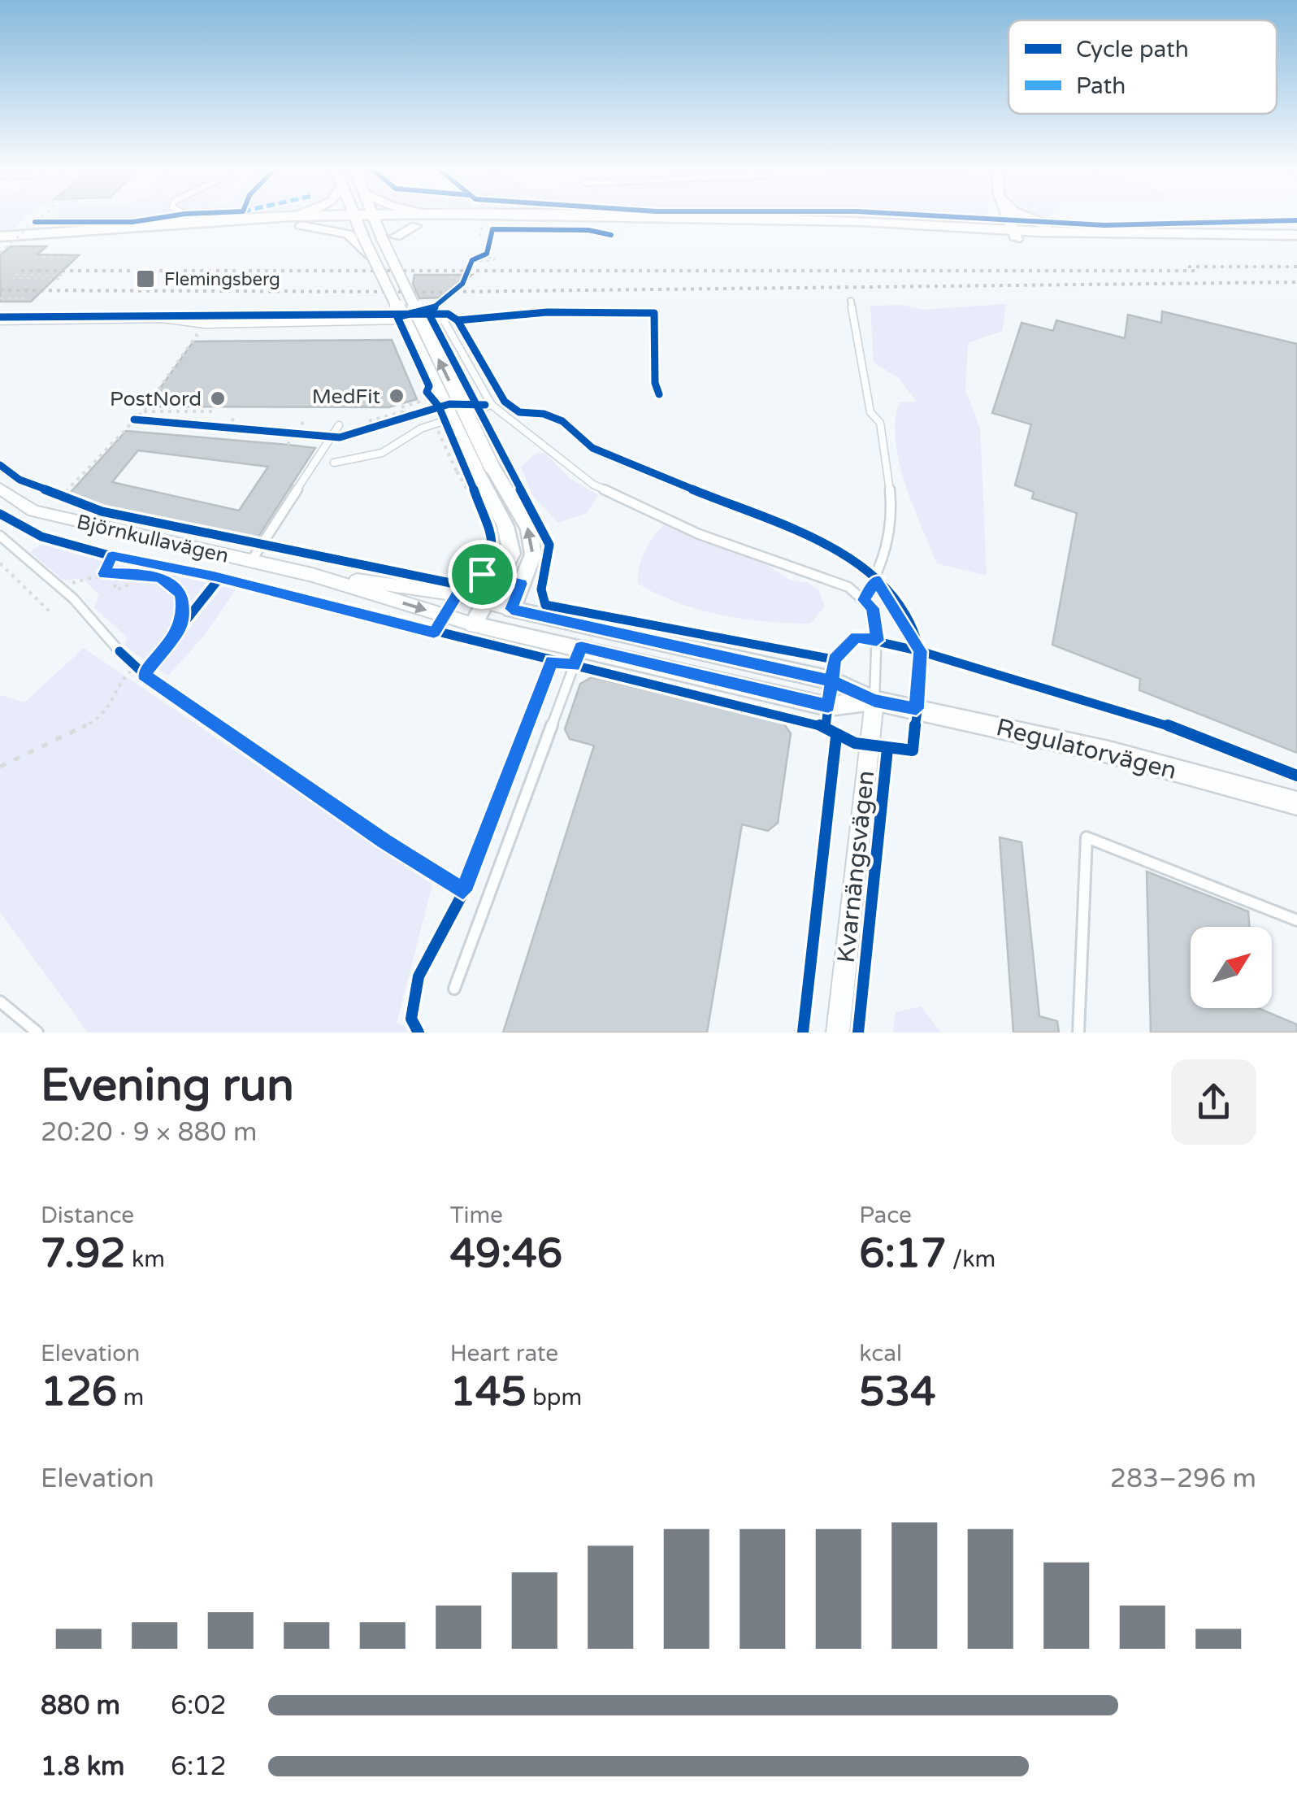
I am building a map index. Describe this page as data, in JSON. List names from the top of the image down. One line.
{"streets":{"street":["Björnkullavägen","Regulatorvägen","Kvarnängsvägen"]},"crossings":[["Björnkullavägen","Regulatorvägen"],["Regulatorvägen","Kvarnängsvägen"]],"places":{"transit":["Flemingsberg"],"other":["MedFit","PostNord"]},"legend":["Cycle path","Path"],"north":"top right","page":{"heading":["Evening run","20:20 · 9 × 880 m"],"stats":[["Distance","7.92 km"],["Time","49:46"],["Pace","6:17 /km"],["Elevation","126 m"],["Heart rate","145 bpm"],["kcal","534"]],"chart":["Elevation","283–296 m"],"list":[{"name":"880 m","note":"6:02"},{"name":"1.8 km","note":"6:12"}]}}
